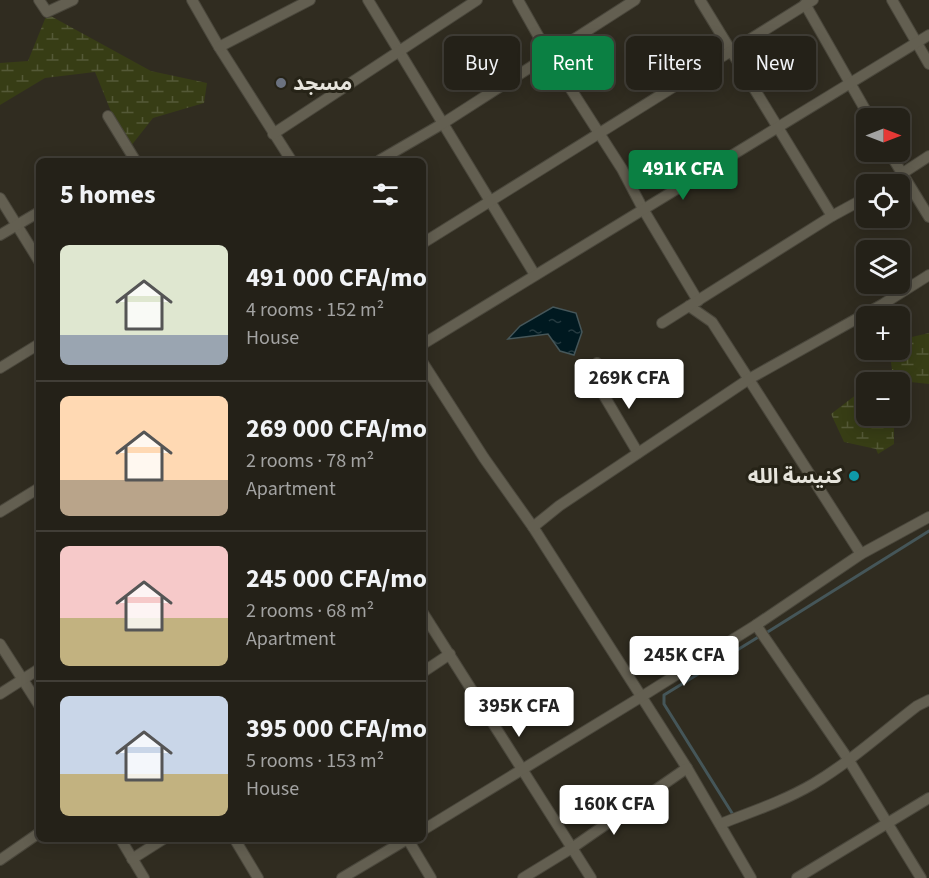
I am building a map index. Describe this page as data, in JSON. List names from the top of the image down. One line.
{"places":["مسجد","كنيسة الله"],"north":"right","page":{"chip":["Buy","Rent","Filters","New"],"map_buttons":["+","−"],"price":["491K CFA","269K CFA","245K CFA","395K CFA","160K CFA"],"heading":"5 homes","list":[{"name":"491 000 CFA/mo","note":"4 rooms · 152 m² · House"},{"name":"269 000 CFA/mo","note":"2 rooms · 78 m² · Apartment"},{"name":"245 000 CFA/mo","note":"2 rooms · 68 m² · Apartment"},{"name":"395 000 CFA/mo","note":"5 rooms · 153 m² · House"}]}}
